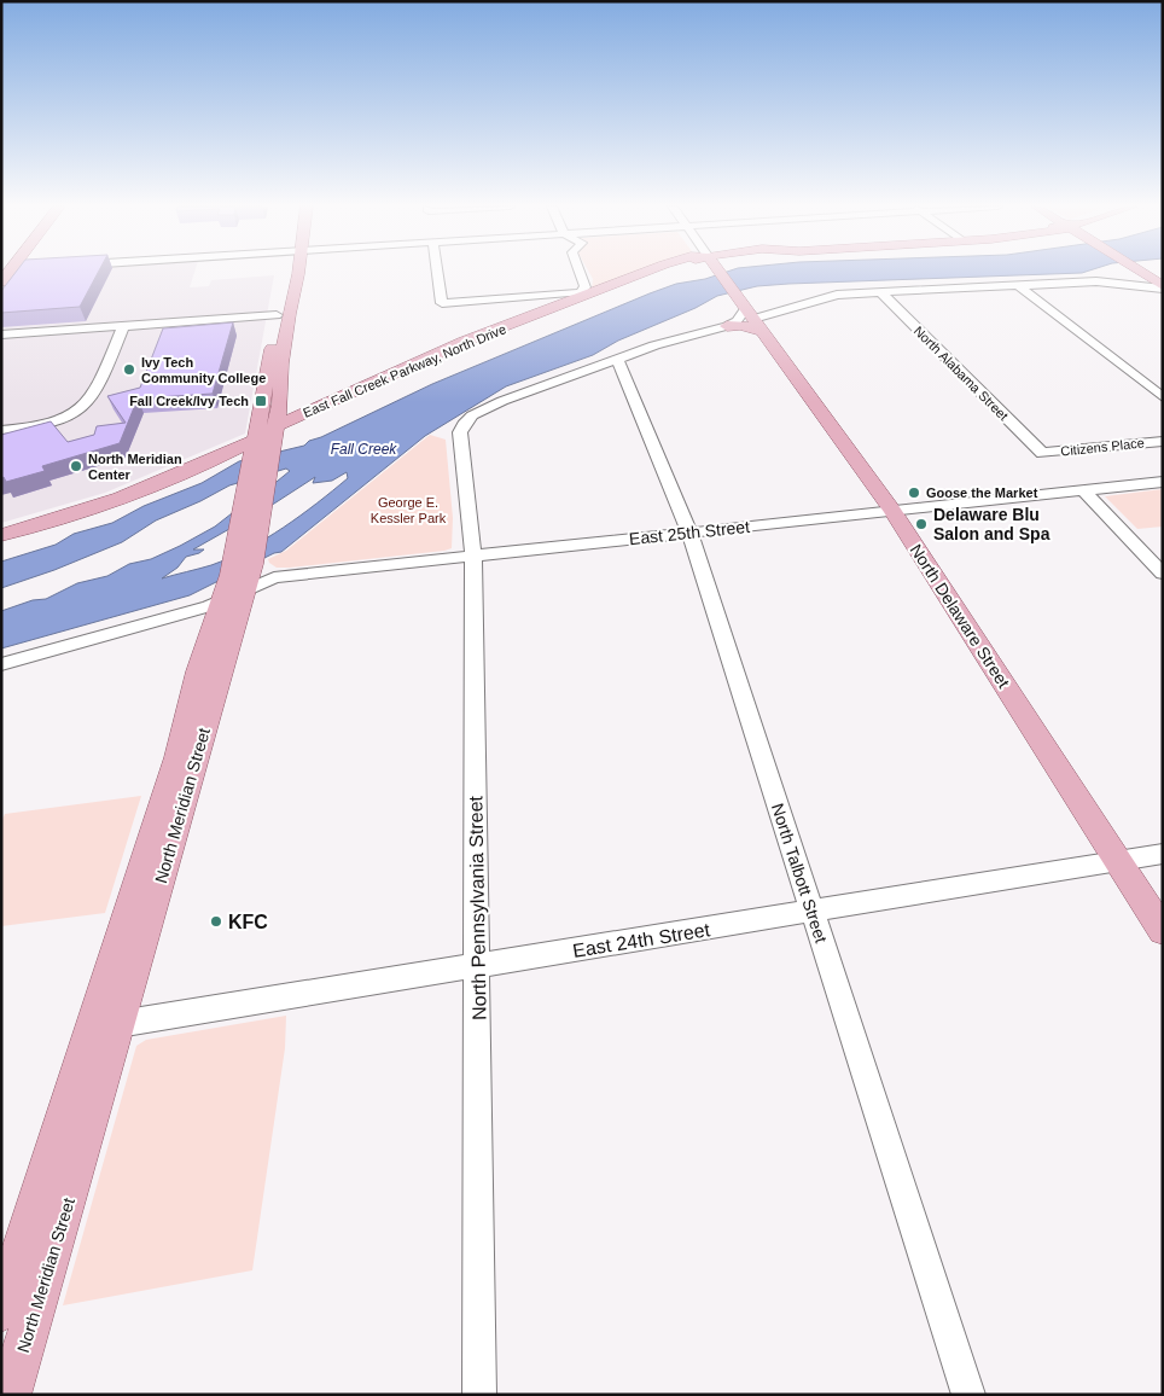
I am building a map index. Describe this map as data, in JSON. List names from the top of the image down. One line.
{"streets":{"main road":["East Fall Creek Parkway, North Drive","North Delaware Street","North Meridian Street"],"street":["North Alabama Street","Citizens Place","East 25th Street","North Talbott Street","North Pennsylvania Street","East 24th Street"]},"crossings":[["East Fall Creek Parkway, North Drive","North Meridian Street"],["North Alabama Street","Citizens Place"],["East 25th Street","North Delaware Street"],["East 25th Street","North Meridian Street"],["East 25th Street","North Talbott Street"],["East 25th Street","North Pennsylvania Street"],["North Delaware Street","East 24th Street"],["North Meridian Street","East 24th Street"],["North Talbott Street","North Pennsylvania Street"],["North Talbott Street","East 24th Street"],["North Pennsylvania Street","East 24th Street"]],"water":["Fall Creek"],"parks":["George E. Kessler Park"],"places":{"other":["Ivy Tech Community College","North Meridian Center","Goose the Market","Delaware Blu Salon and Spa","KFC"],"transit":["Fall Creek/Ivy Tech"]}}
